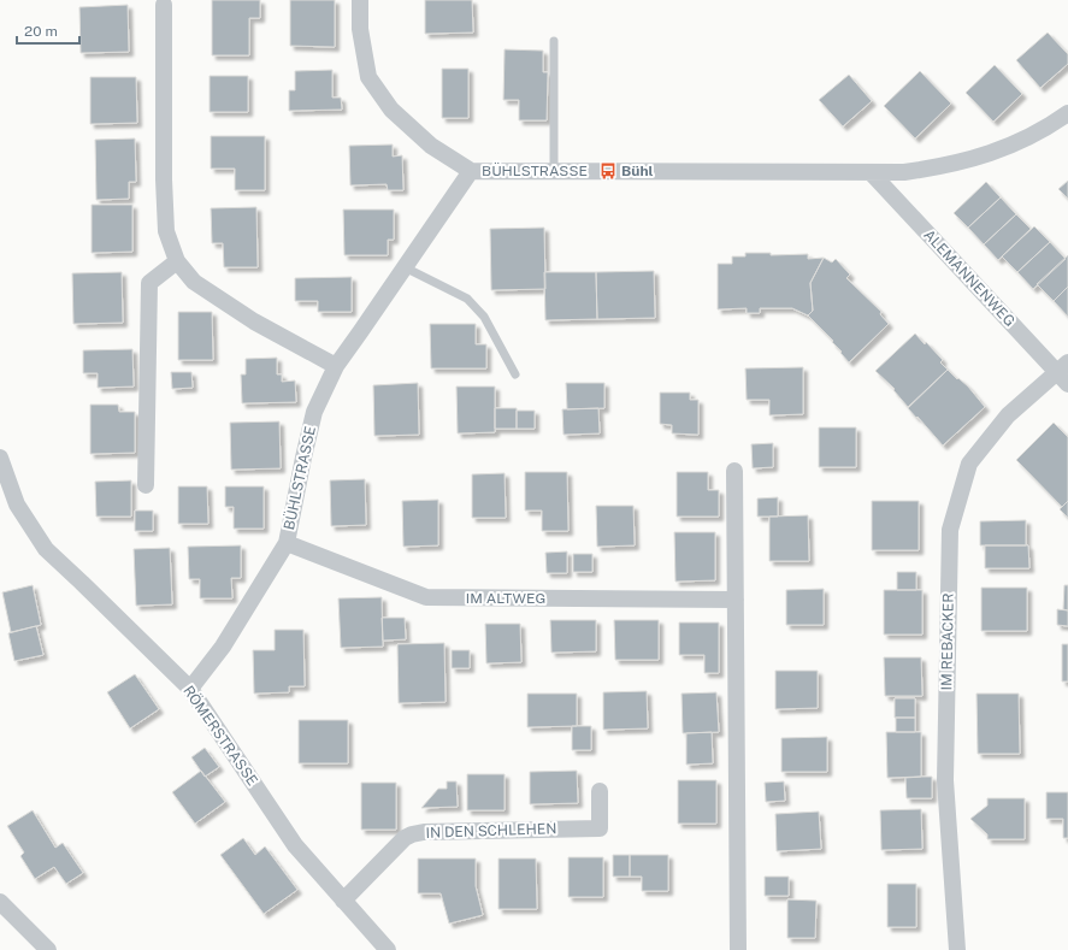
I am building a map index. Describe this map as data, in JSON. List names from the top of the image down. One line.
{"streets":{"street":["BÜHLSTRASSE","ALEMANNENWEG","IM ALTWEG","IM REBACKER","RÖMERSTRASSE","IN DEN SCHLEHEN"]},"crossings":[["BÜHLSTRASSE","ALEMANNENWEG"],["BÜHLSTRASSE","IM ALTWEG"],["BÜHLSTRASSE","RÖMERSTRASSE"],["ALEMANNENWEG","IM REBACKER"],["RÖMERSTRASSE","IN DEN SCHLEHEN"]],"places":{"bus stop":["Bühl"]},"scale_bar":"20 m"}
